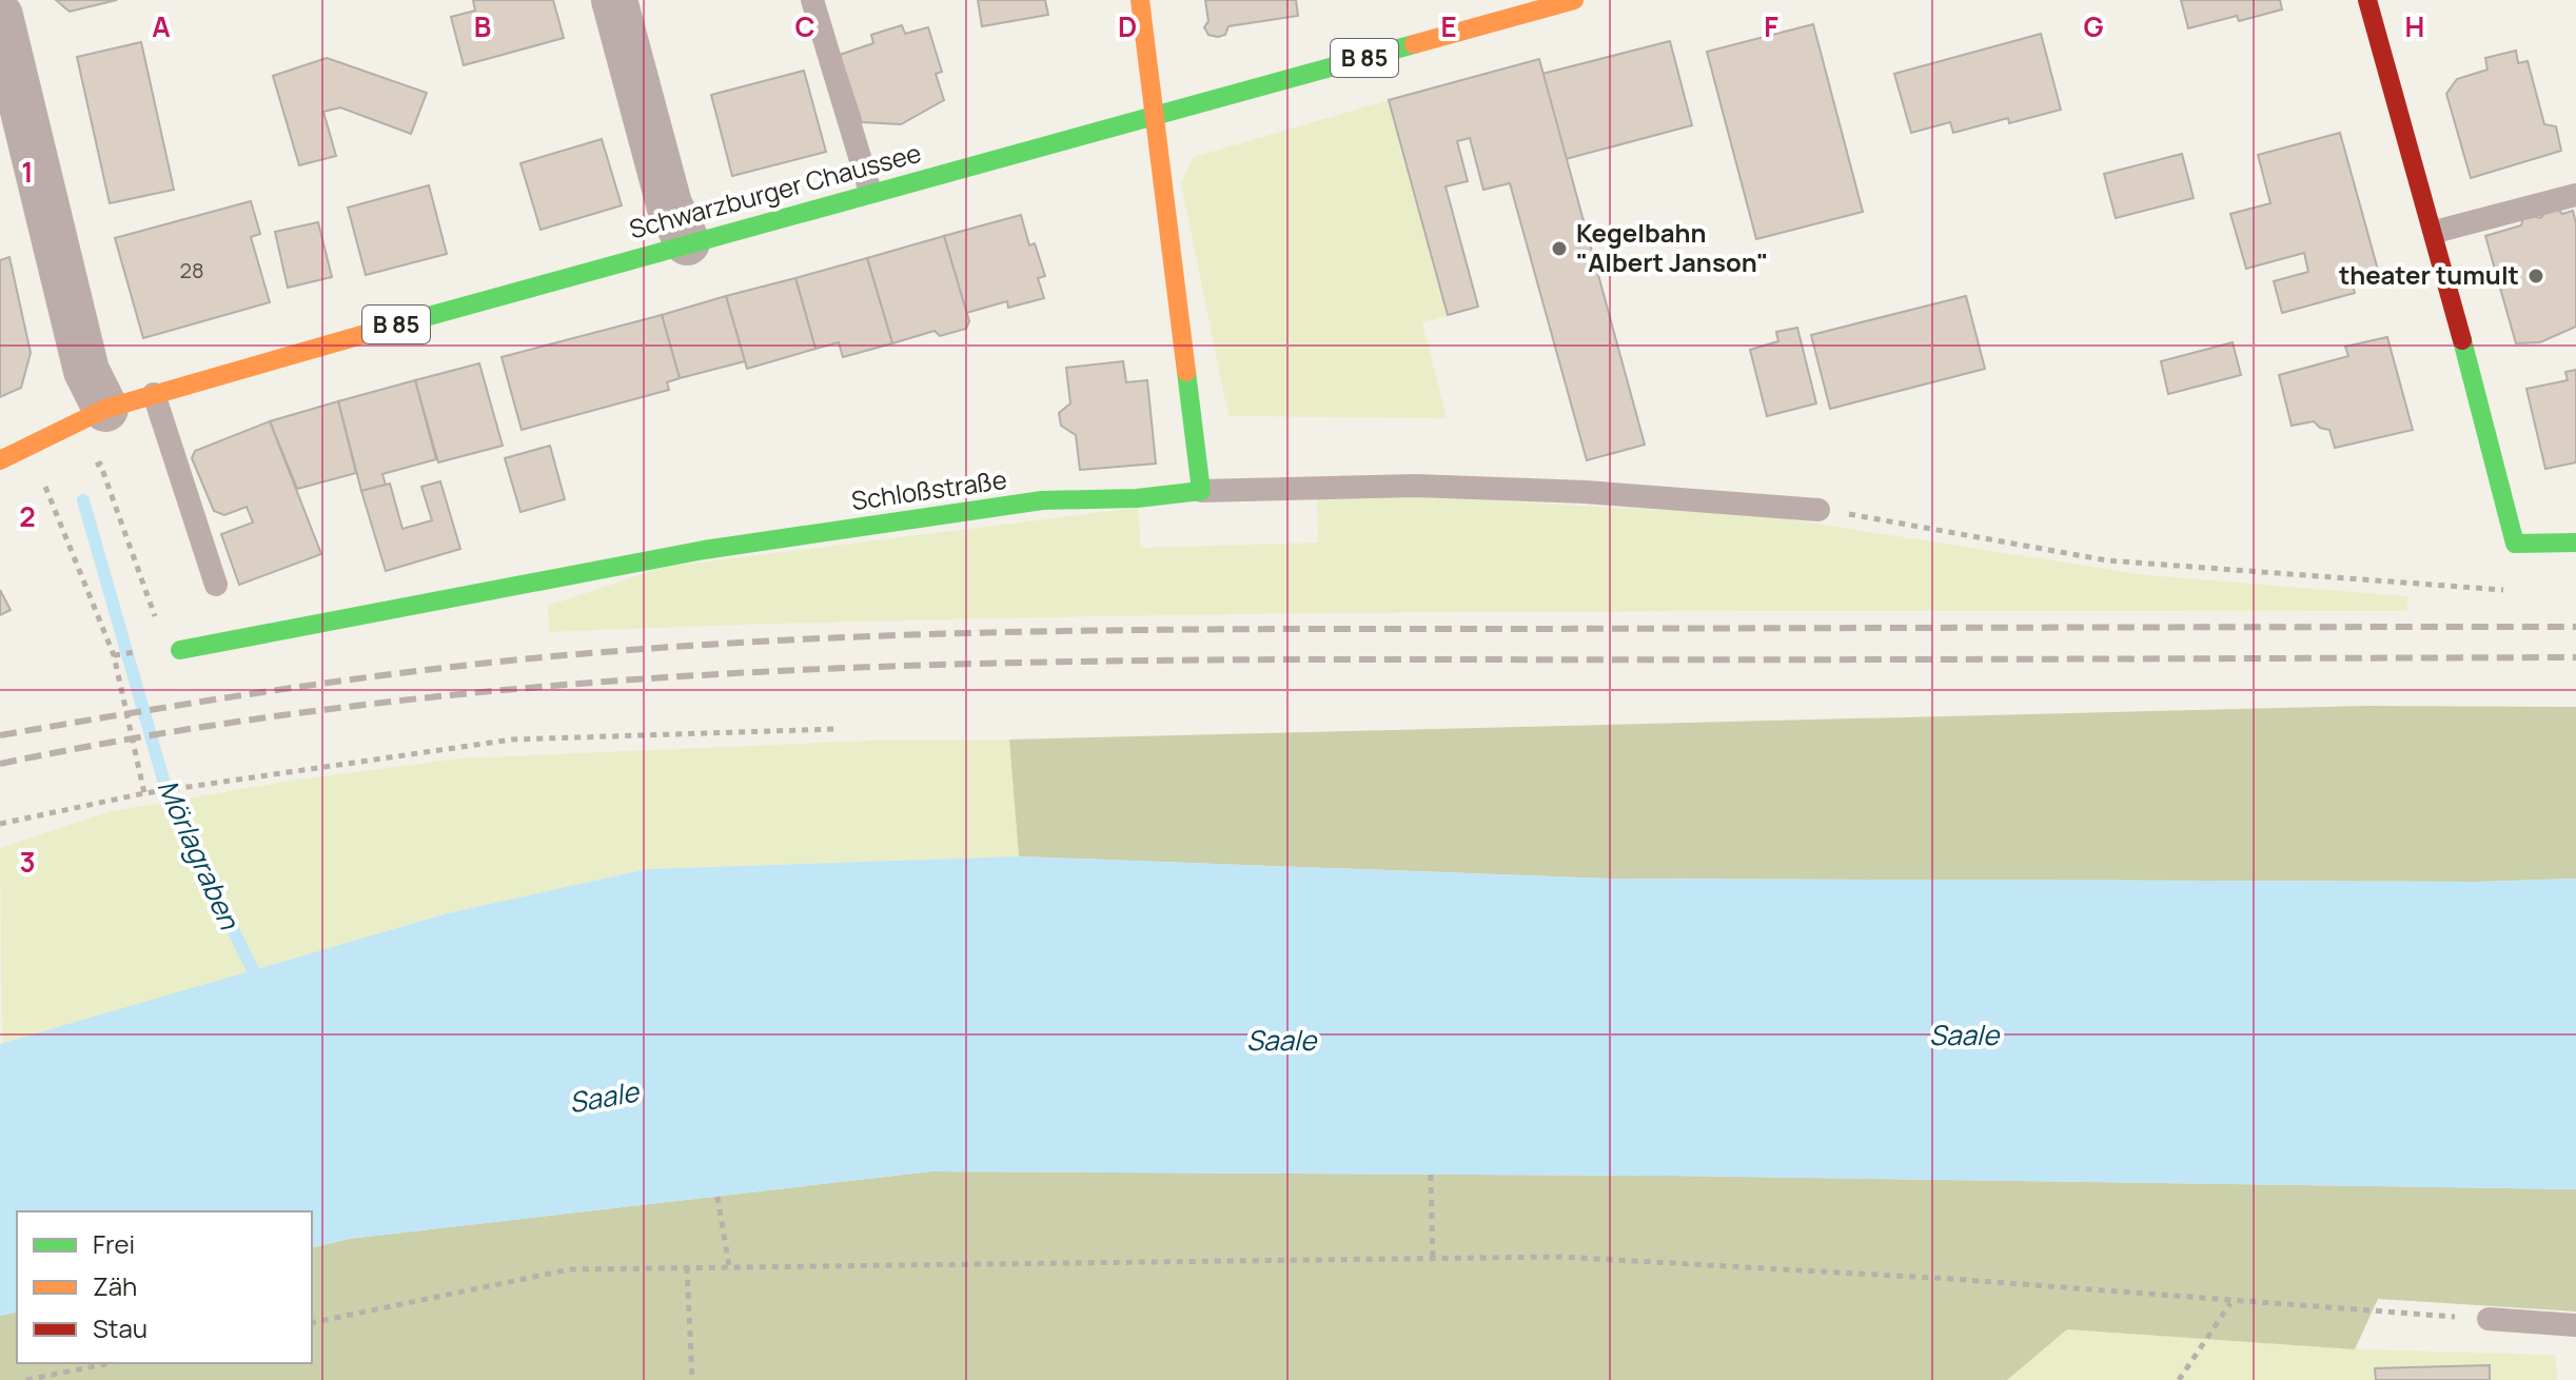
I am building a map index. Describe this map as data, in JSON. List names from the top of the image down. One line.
{"streets":{"street":["B 85","Schwarzburger Chaussee","Schloßstraße"]},"water":["Mörlagraben","Saale"],"places":["Kegelbahn \"Albert Janson\"","theater tumult"],"house_numbers":["28"],"legend":["Frei","Zäh","Stau"],"grid":{"columns":["A","B","C","D","E","F","G","H"],"rows":["1","2","3"]}}
